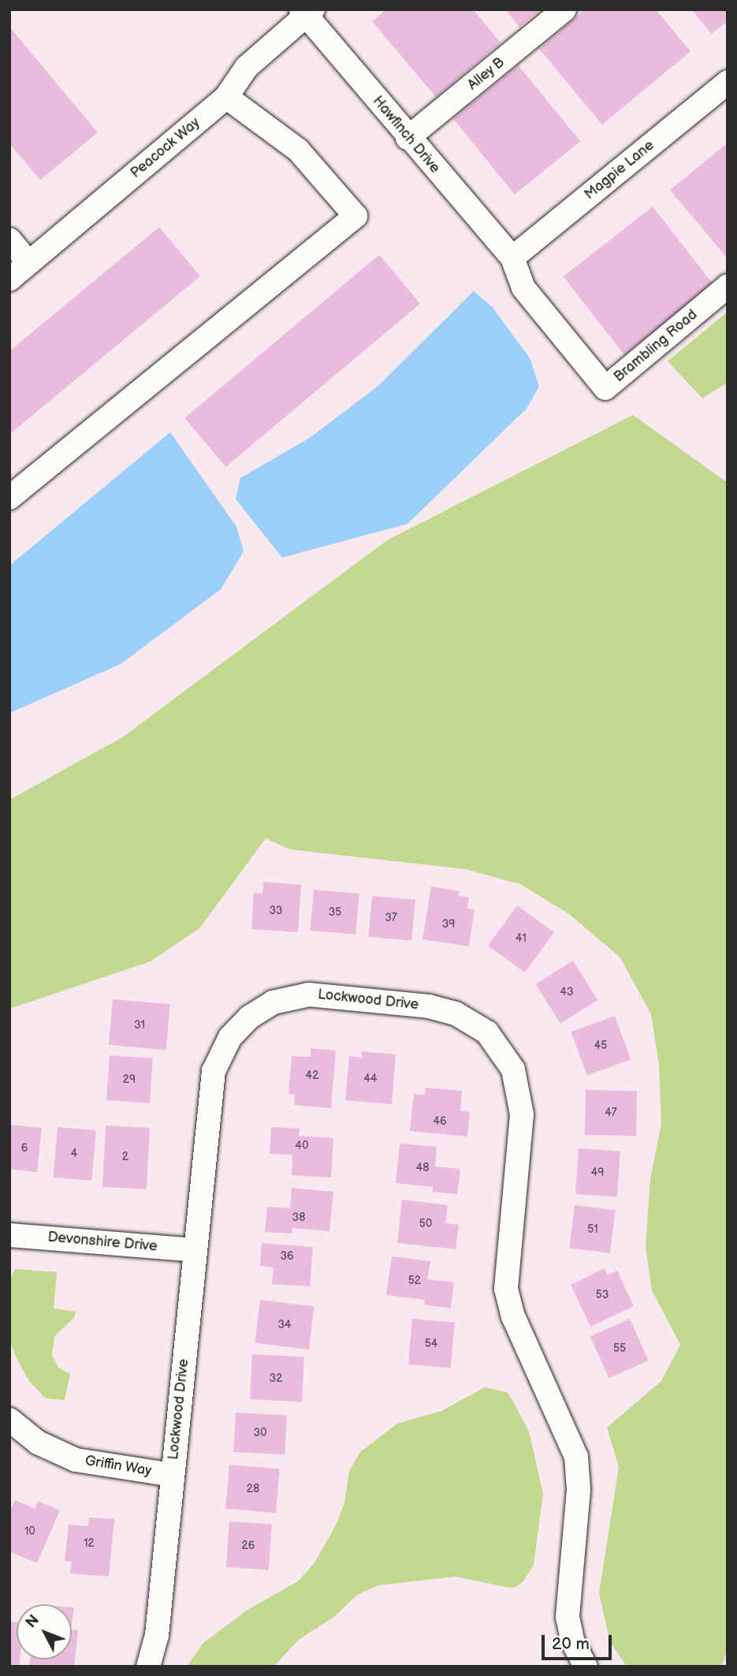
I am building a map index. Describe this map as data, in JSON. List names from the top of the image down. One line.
{"streets":{"street":["Alley B","Hawfinch Drive","Peacock Way","Magpie Lane","Brambling Road","Lockwood Drive","Devonshire Drive","Griffin Way"]},"crossings":[["Alley B","Hawfinch Drive"],["Hawfinch Drive","Peacock Way"],["Hawfinch Drive","Magpie Lane"],["Hawfinch Drive","Brambling Road"],["Magpie Lane","Brambling Road"],["Lockwood Drive","Devonshire Drive"],["Lockwood Drive","Griffin Way"]],"house_numbers":["33","35","37","39","41","43","31","45","42","44","29","47","46","40","6","4","2","48","49","38","50","51","36","52","53","34","54","55","32","30","28","10","12","26"],"scale_bar":"20 m","north":"top left"}
